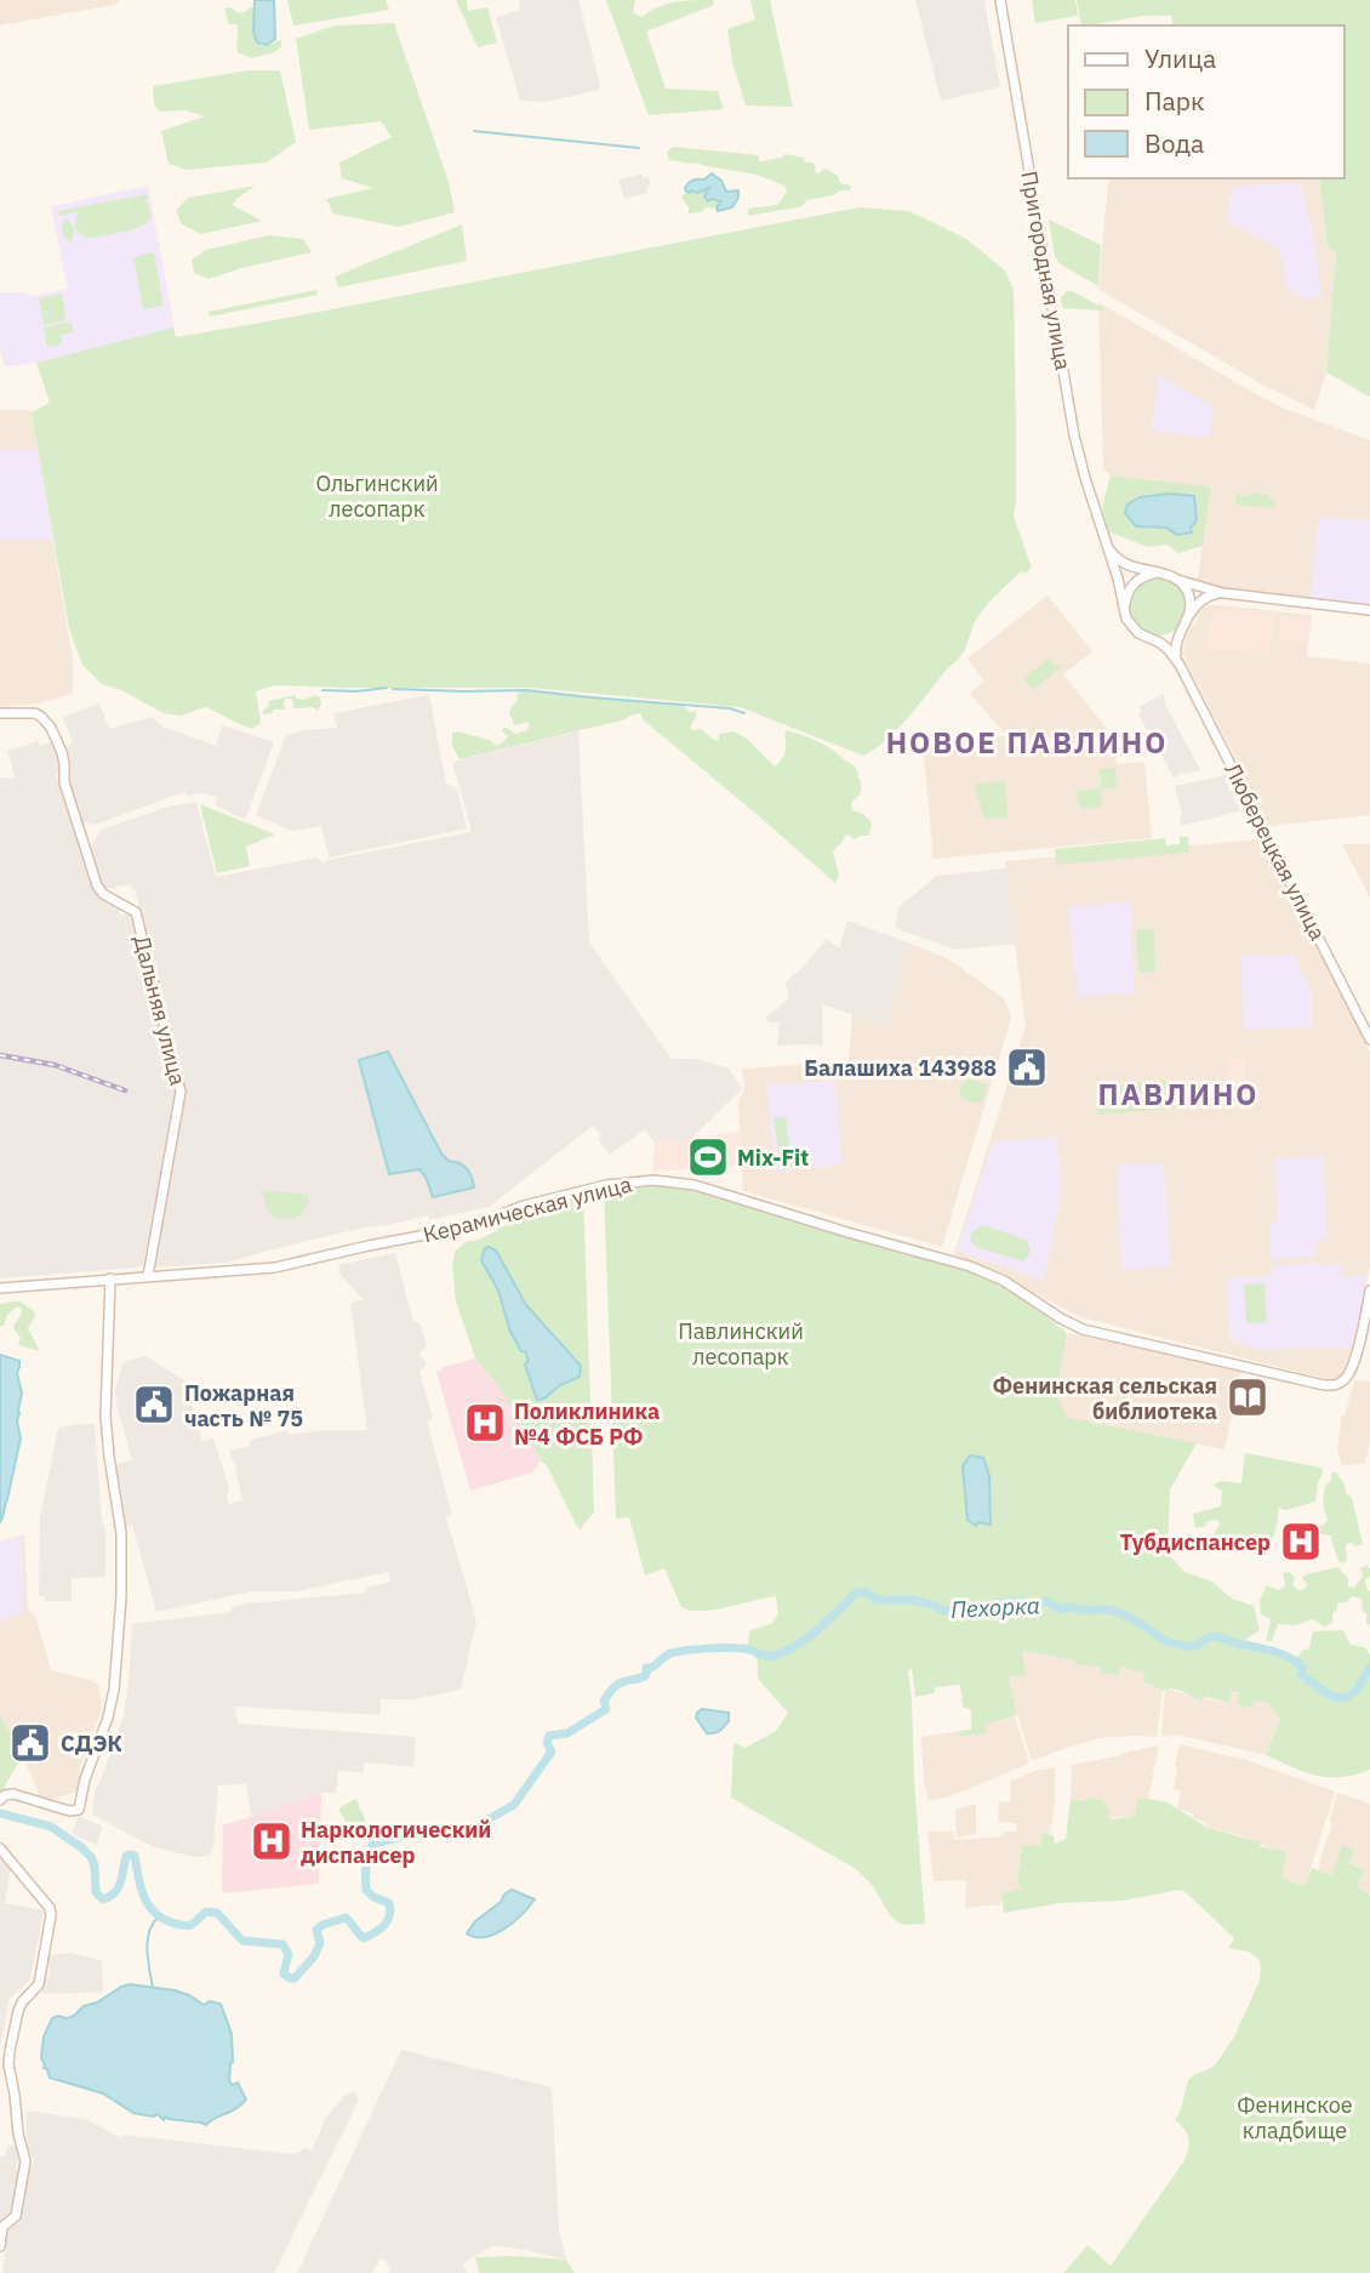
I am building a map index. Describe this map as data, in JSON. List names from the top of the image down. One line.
{"streets":{"main road":["Пригородная улица","Люберецкая улица","Дальняя улица","Керамическая улица"]},"crossings":[["Дальняя улица","Керамическая улица"]],"districts":["НОВОЕ ПАВЛИНО","ПАВЛИНО"],"water":["Пехорка"],"parks":["Ольгинский лесопарк","Павлинский лесопарк","Фенинское кладбище"],"places":{"public building":["Балашиха 143988","Пожарная часть № 75","СДЭК"],"sports":["Mix-Fit"],"library":["Фенинская сельская библиотека"],"hospital":["Поликлиника №4 ФСБ РФ","Тубдиспансер","Наркологический диспансер"]},"legend":["Улица","Парк","Вода"]}
